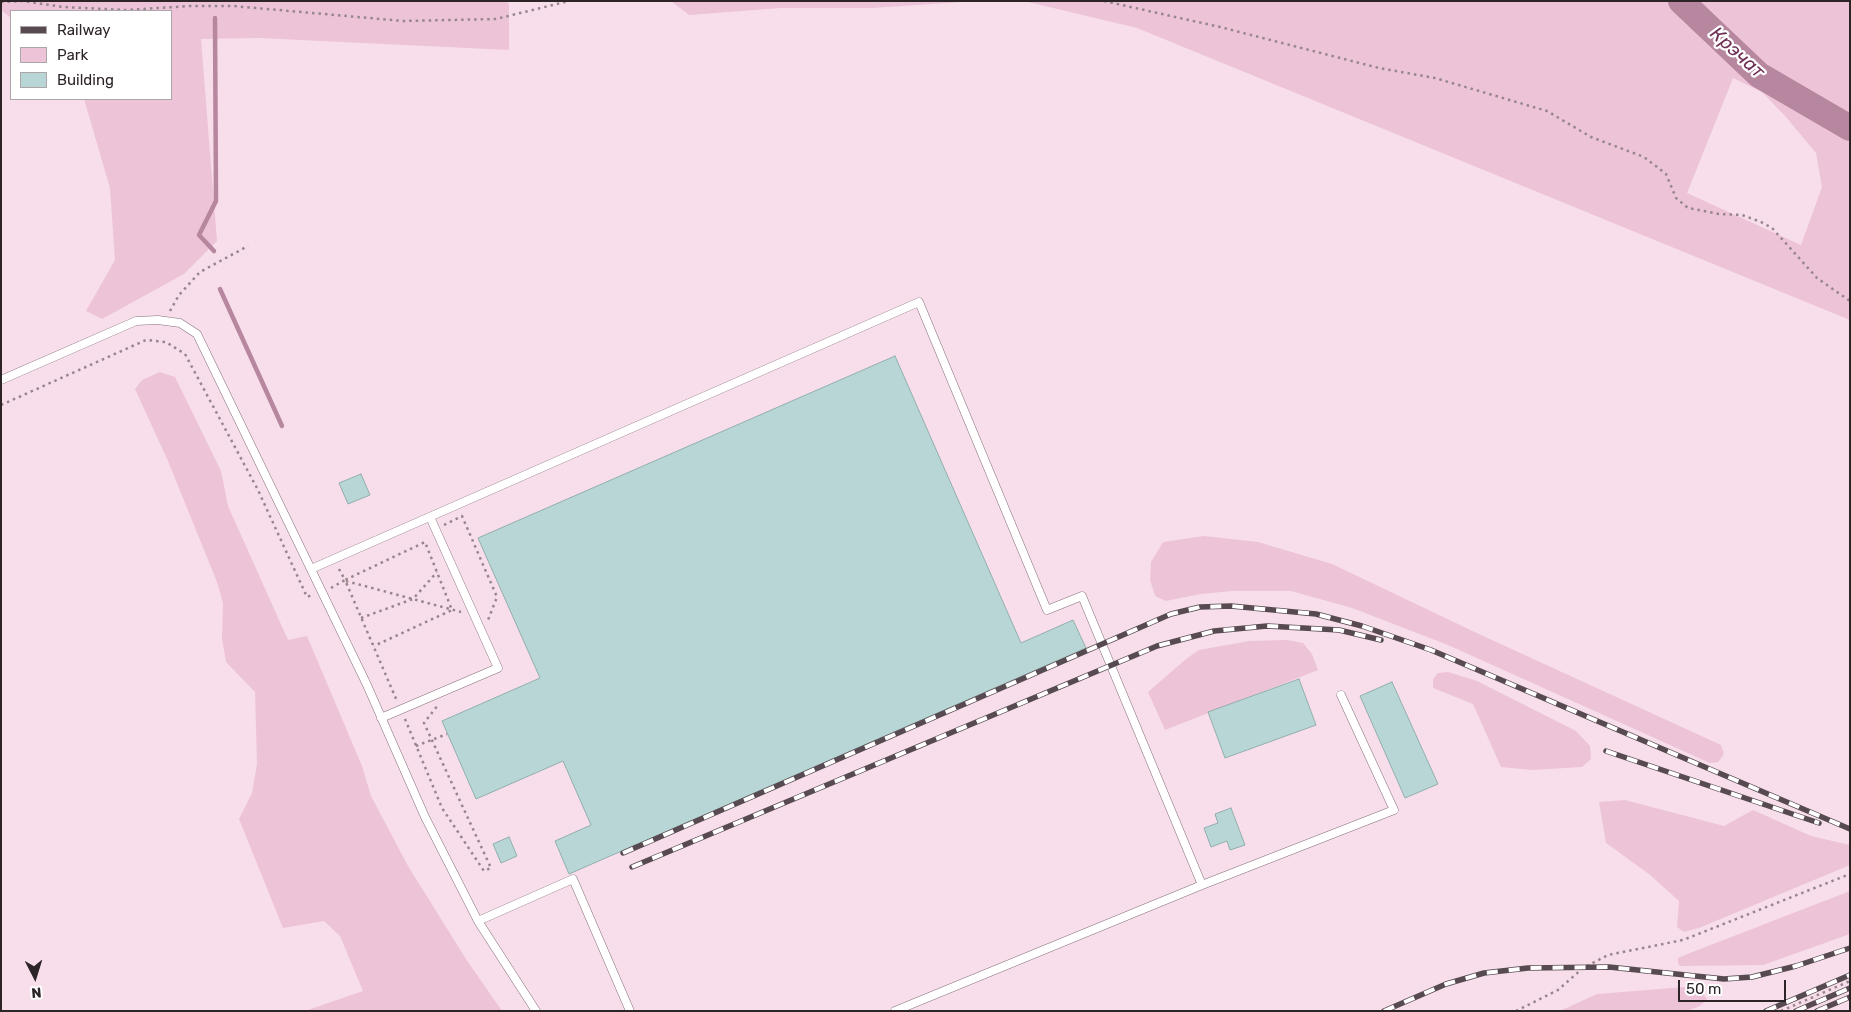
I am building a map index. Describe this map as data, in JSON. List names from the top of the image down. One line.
{"water":["Крэчат"],"legend":["Railway","Park","Building"],"scale_bar":"50 m","north":"bottom"}
